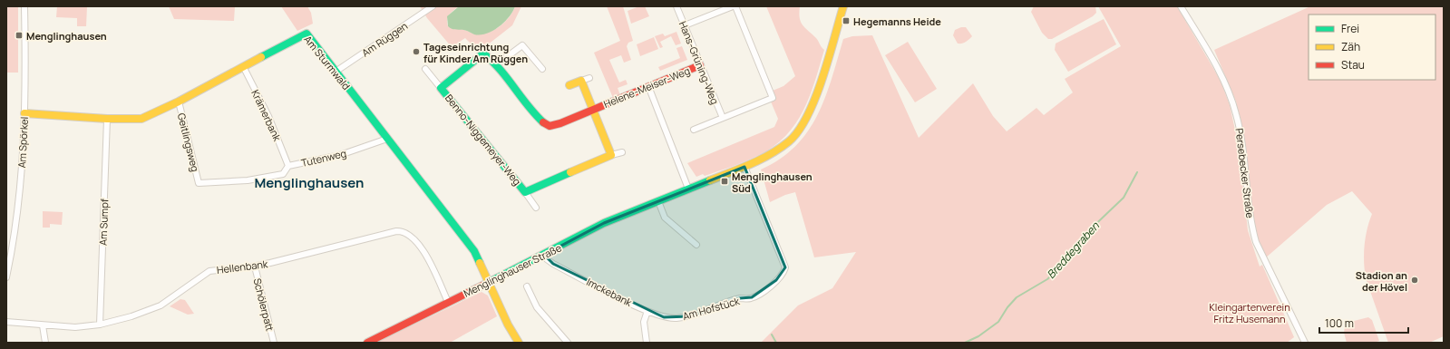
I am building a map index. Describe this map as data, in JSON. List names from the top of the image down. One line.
{"streets":{"street":["Am Rüggen","Am Sturmwald","Hans-Grüning-Weg","Helene-Meiser-Weg","Krämerbank","Benno-Niggemeyer-Weg","Am Spörkel","Geitlingsweg","Tutenweg","Persebecker Straße","Am Sumpf","Hellenbank","Menglinghauser Straße","Imckebank","Schölerpatt","Am Hofstück"]},"crossings":[["Am Rüggen","Am Sturmwald"],["Am Sturmwald","Krämerbank"],["Am Sturmwald","Am Spörkel"],["Am Sturmwald","Geitlingsweg"],["Am Sturmwald","Tutenweg"],["Am Sturmwald","Am Sumpf"],["Am Sturmwald","Menglinghauser Straße"],["Hans-Grüning-Weg","Helene-Meiser-Weg"],["Helene-Meiser-Weg","Benno-Niggemeyer-Weg"],["Krämerbank","Tutenweg"],["Geitlingsweg","Tutenweg"],["Am Sumpf","Hellenbank"],["Hellenbank","Menglinghauser Straße"],["Hellenbank","Schölerpatt"],["Menglinghauser Straße","Imckebank"],["Menglinghauser Straße","Am Hofstück"],["Imckebank","Am Hofstück"]],"districts":["Menglinghausen"],"water":["Breddegraben"],"parks":["Kleingartenverein Fritz Husemann"],"places":{"transit":["Hegemanns Heide","Menglinghausen","Menglinghausen Süd"],"other":["Tageseinrichtung für Kinder Am Rüggen","Stadion an der Hövel"]},"legend":["Frei","Zäh","Stau"],"scale_bar":"100 m"}
